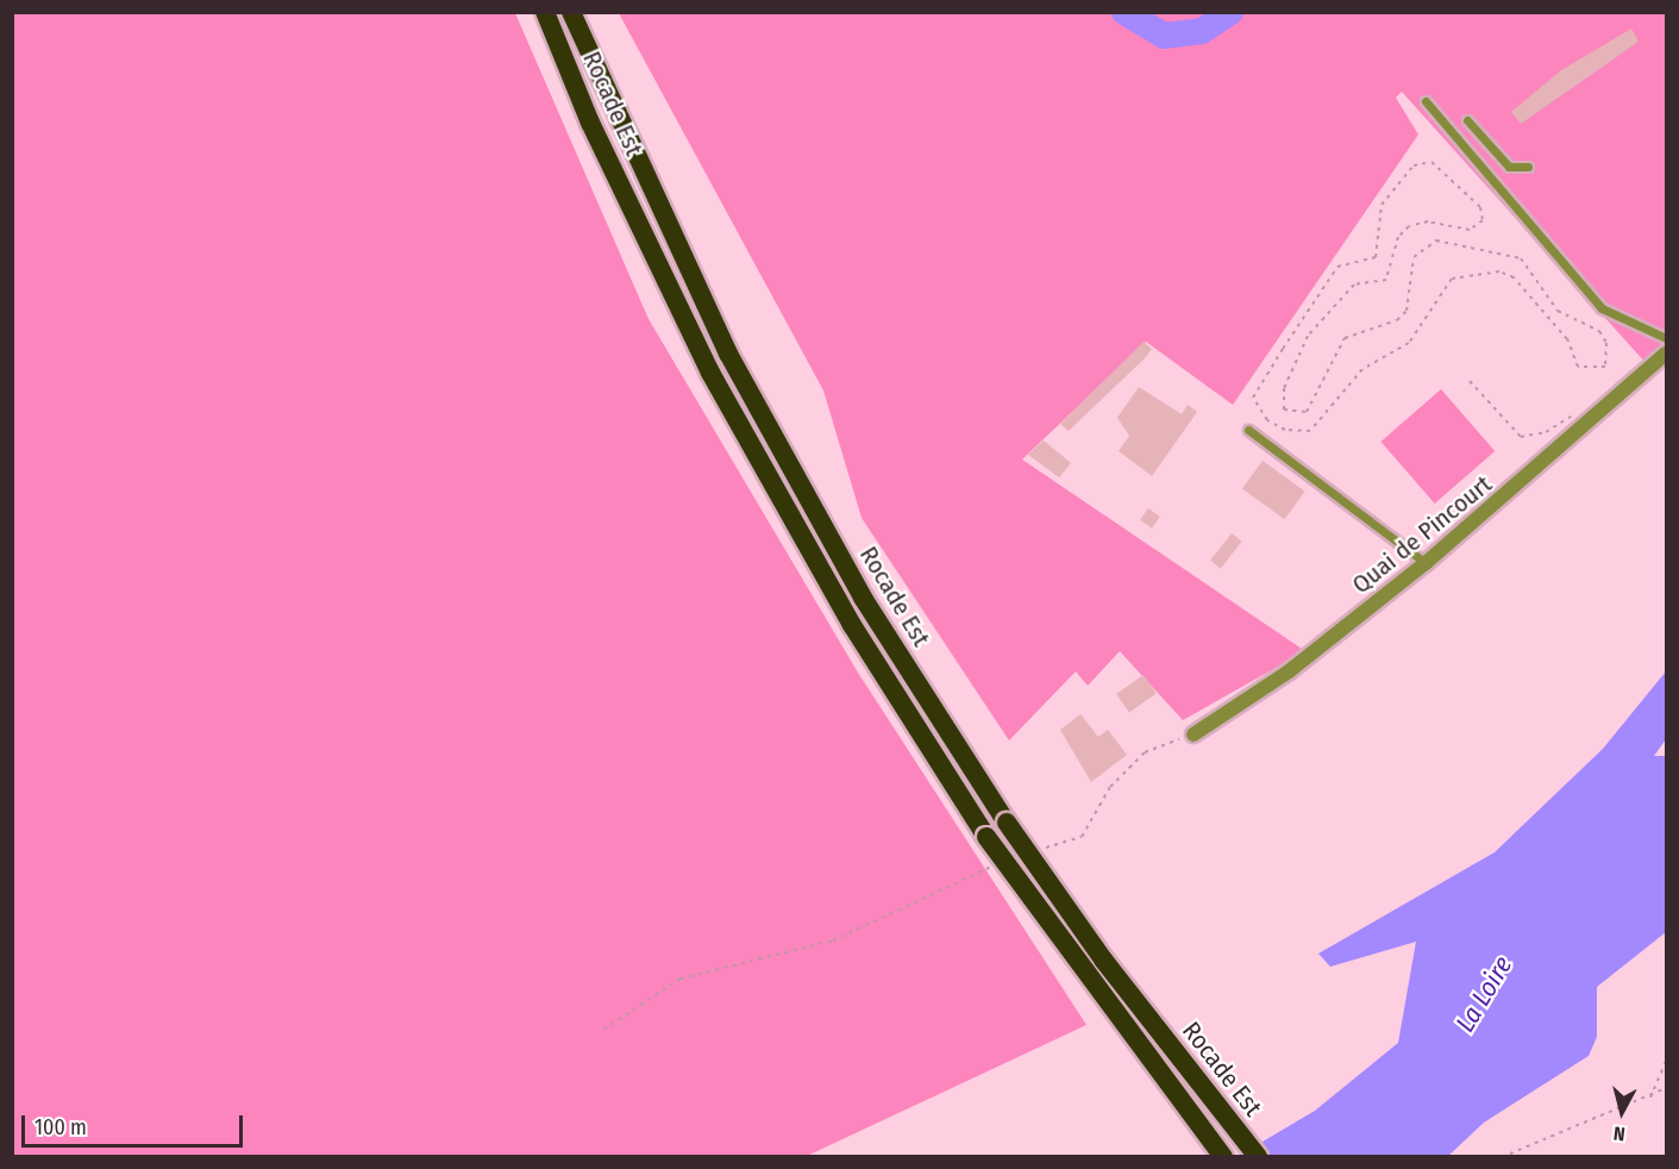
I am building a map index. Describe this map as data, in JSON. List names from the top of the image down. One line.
{"streets":{"highway":["Rocade Est"],"street":["Quai de Pincourt"]},"water":["La Loire"],"scale_bar":"100 m","north":"bottom"}
